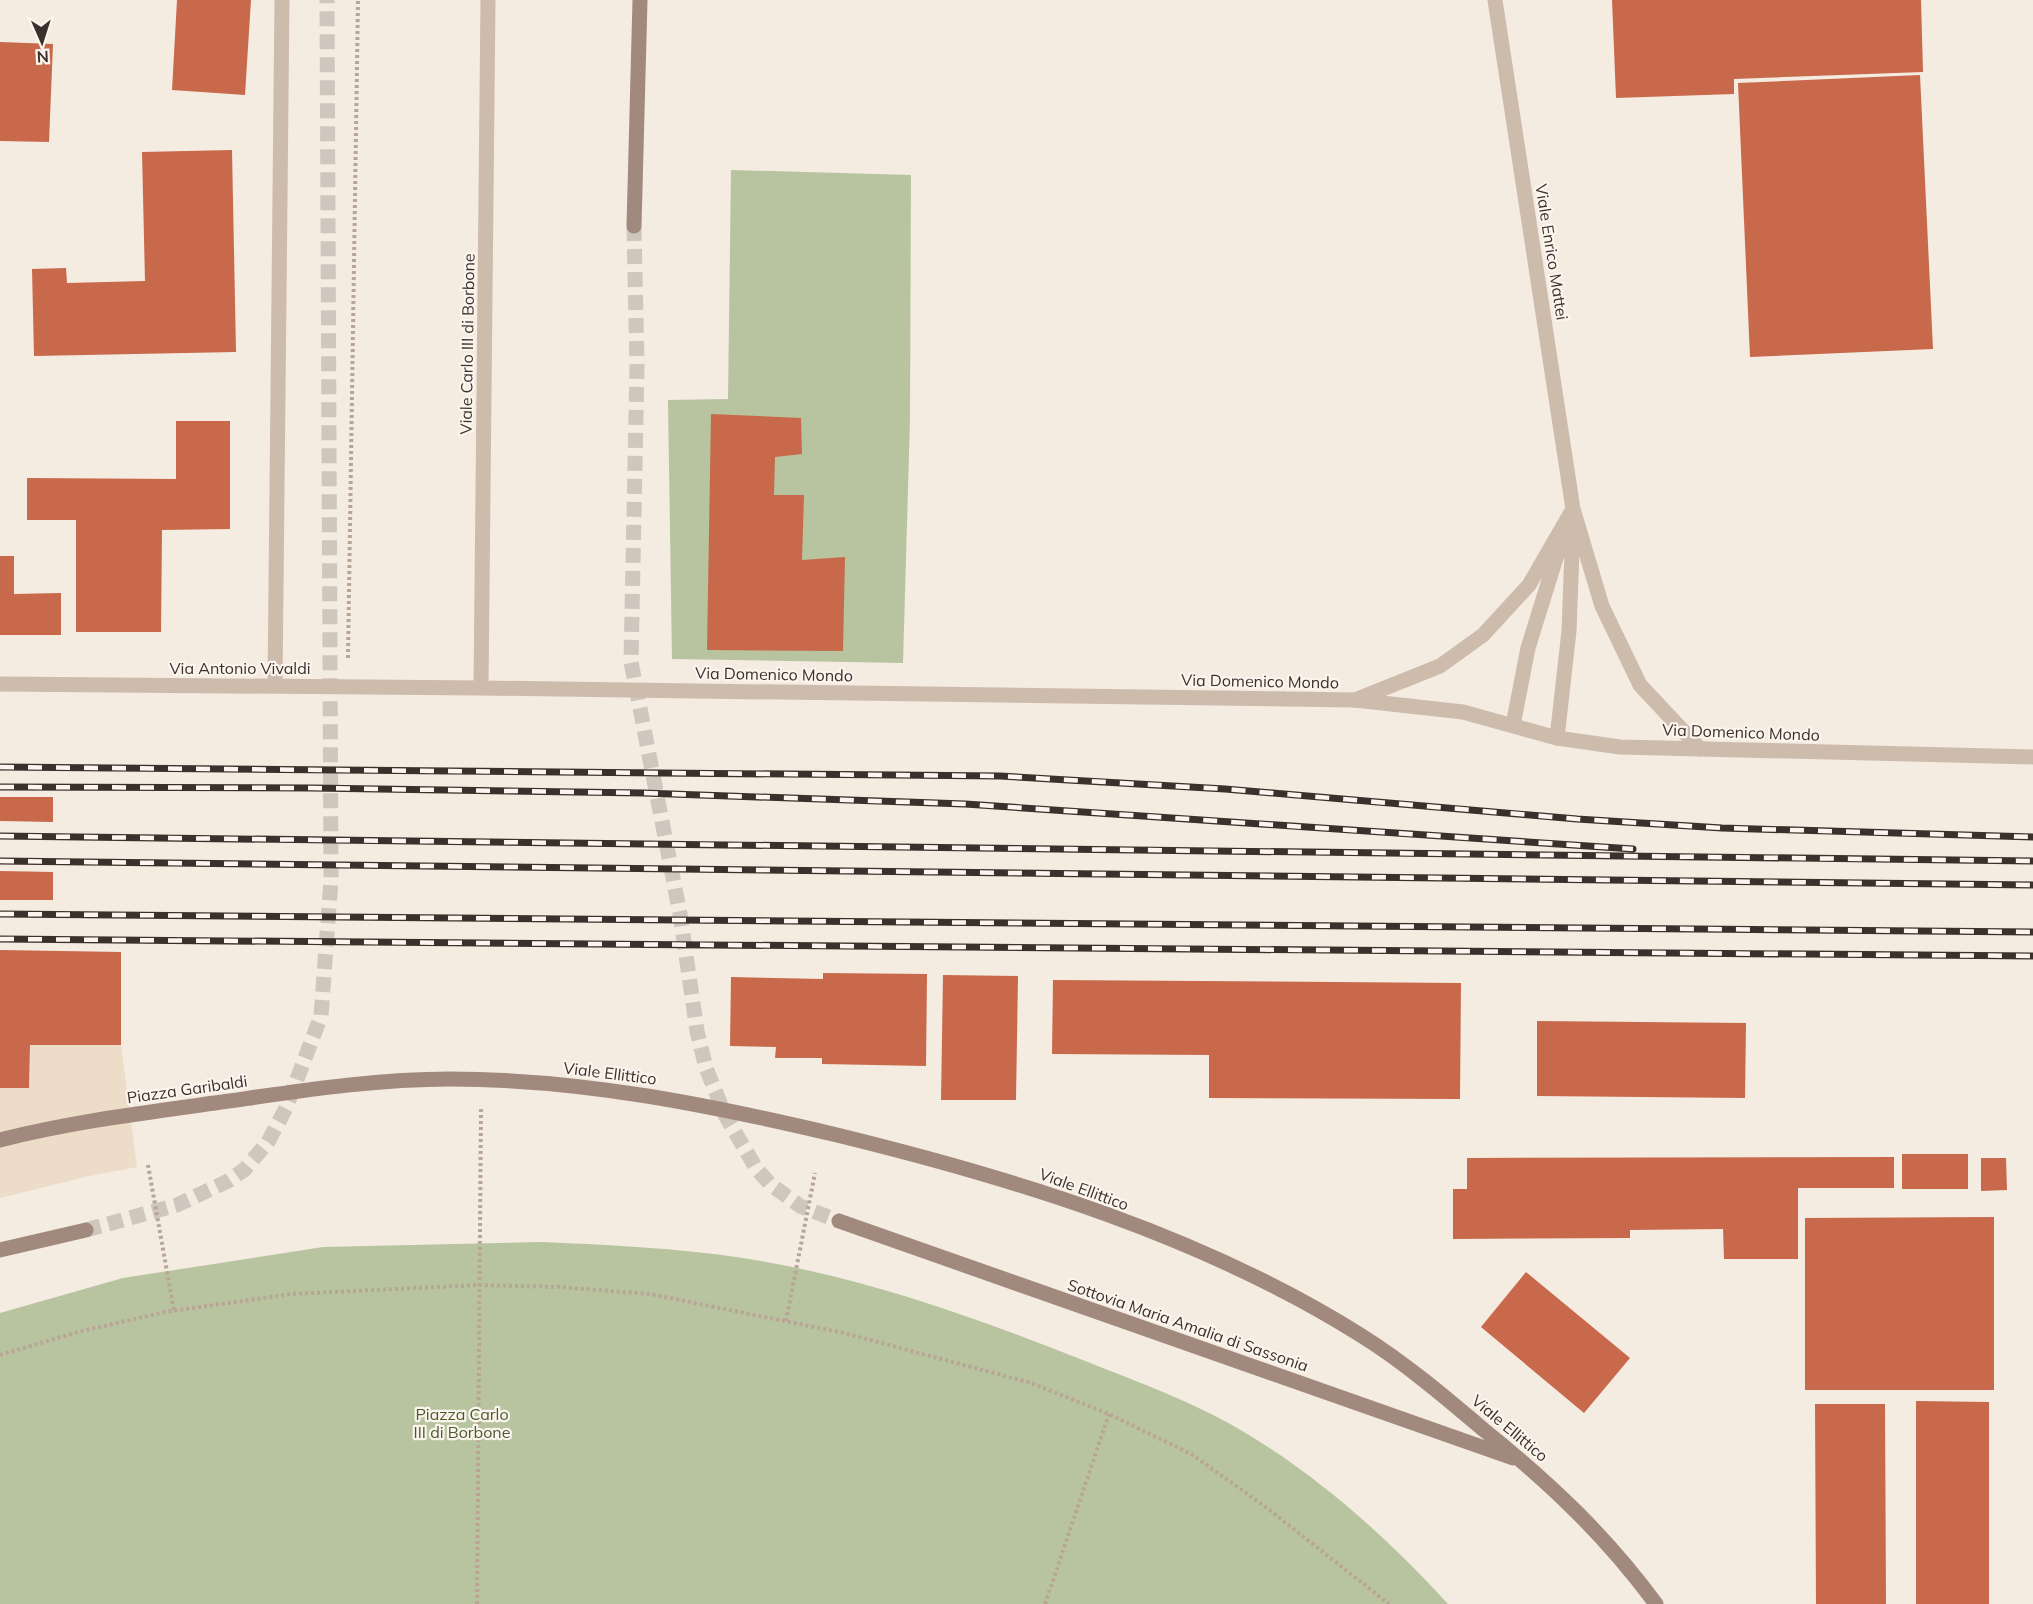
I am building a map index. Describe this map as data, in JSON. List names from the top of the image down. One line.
{"streets":{"main road":["Viale Ellittico","Piazza Garibaldi","Sottovia Maria Amalia di Sassonia"],"street":["Viale Enrico Mattei","Viale Carlo III di Borbone","Via Antonio Vivaldi","Via Domenico Mondo"]},"crossings":[["Viale Enrico Mattei","Via Domenico Mondo"],["Viale Carlo III di Borbone","Via Antonio Vivaldi"],["Viale Carlo III di Borbone","Via Domenico Mondo"],["Via Antonio Vivaldi","Via Domenico Mondo"],["Viale Ellittico","Piazza Garibaldi"],["Viale Ellittico","Sottovia Maria Amalia di Sassonia"]],"parks":["Piazza Carlo III di Borbone"],"north":"bottom"}
